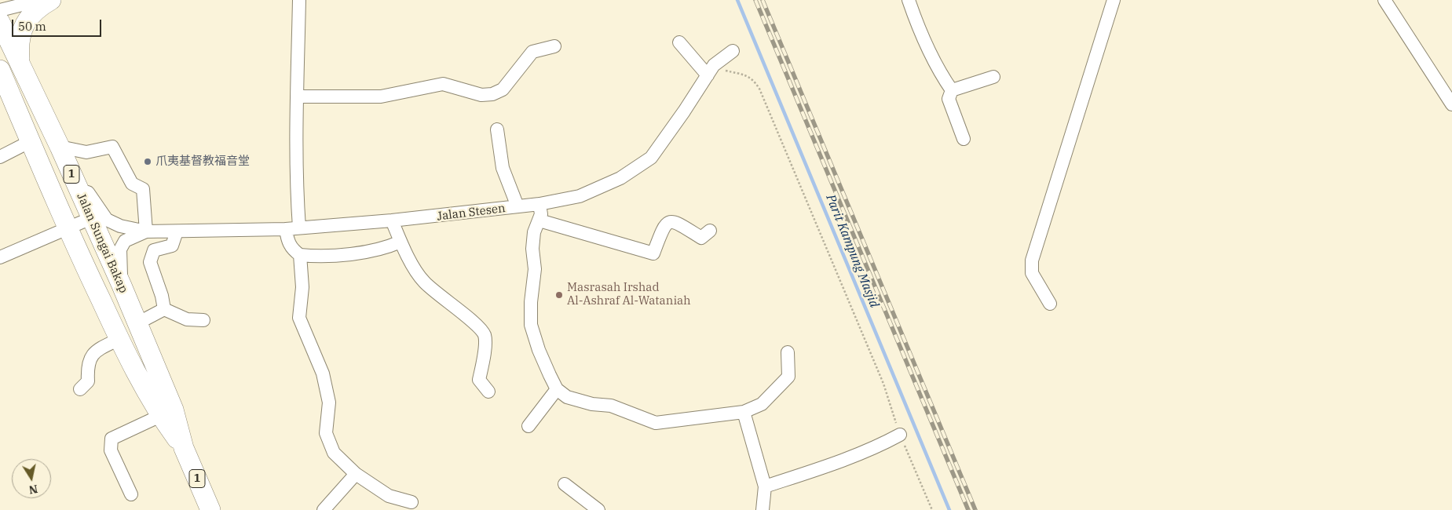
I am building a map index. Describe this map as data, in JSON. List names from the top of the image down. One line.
{"streets":{"highway":["1","Jalan Sungai Bakap"],"street":["Jalan Stesen"]},"crossings":[["Jalan Stesen","Jalan Sungai Bakap"]],"water":["Parit Kampung Masjid"],"places":["爪夷基督教福音堂","Masrasah Irshad Al-Ashraf Al-Wataniah"],"scale_bar":"50 m","north":"bottom"}
